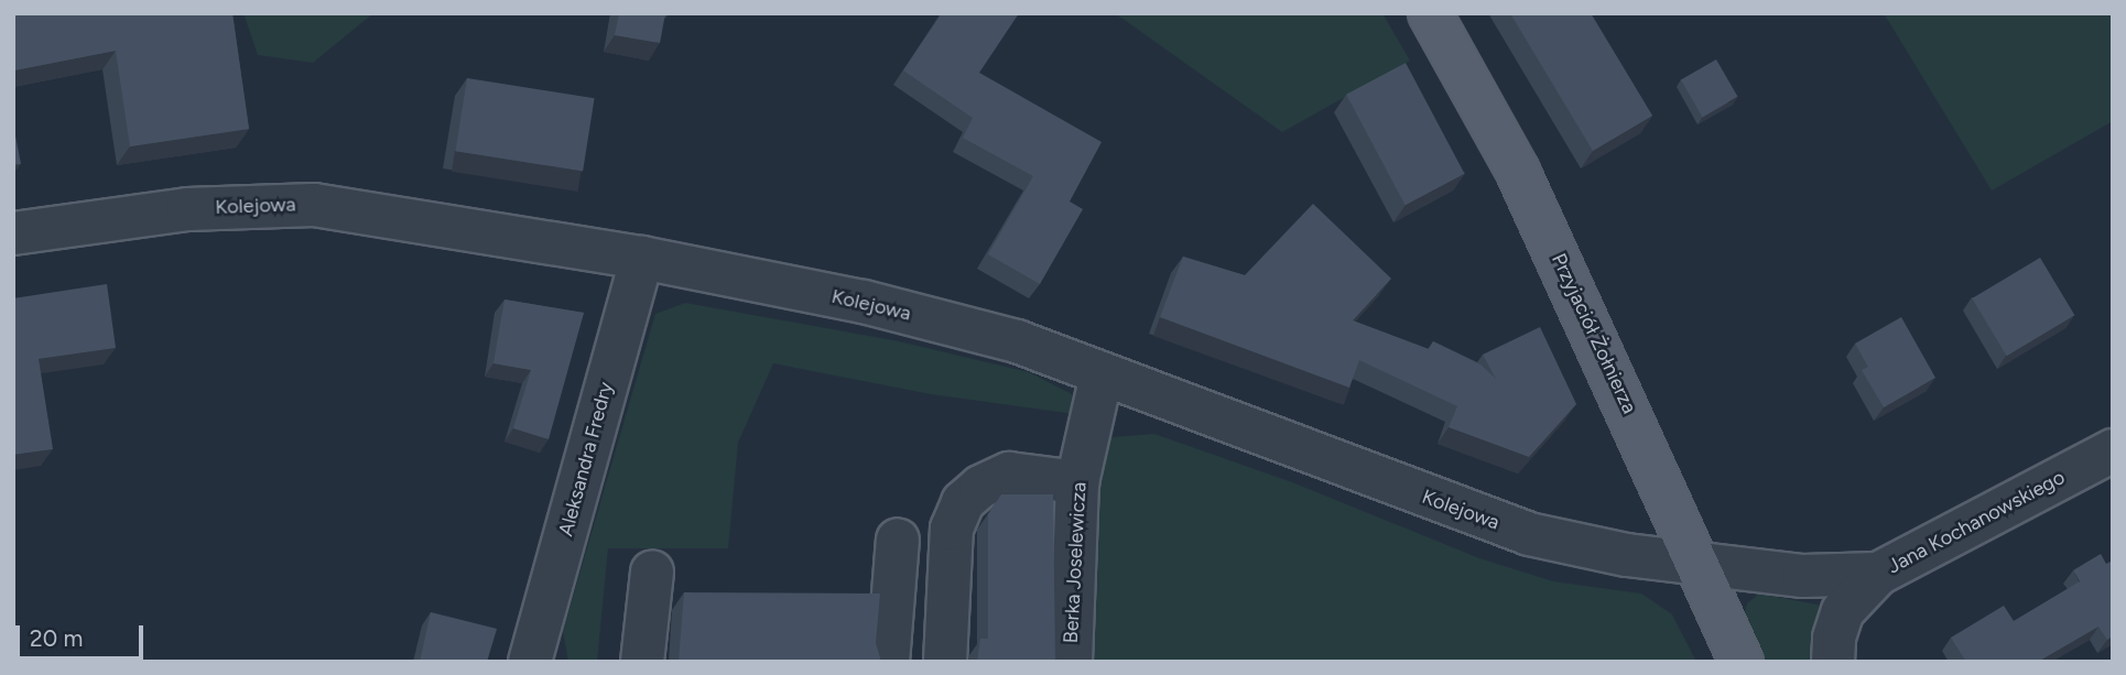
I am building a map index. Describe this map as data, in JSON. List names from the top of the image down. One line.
{"streets":{"main road":["Przyjaciół Żołnierza"],"street":["Kolejowa","Aleksandra Fredry","Jana Kochanowskiego","Berka Joselewicza"]},"crossings":[["Kolejowa","Przyjaciół Żołnierza"],["Kolejowa","Aleksandra Fredry"],["Kolejowa","Jana Kochanowskiego"],["Kolejowa","Berka Joselewicza"],["Przyjaciół Żołnierza","Jana Kochanowskiego"]],"scale_bar":"20 m"}
